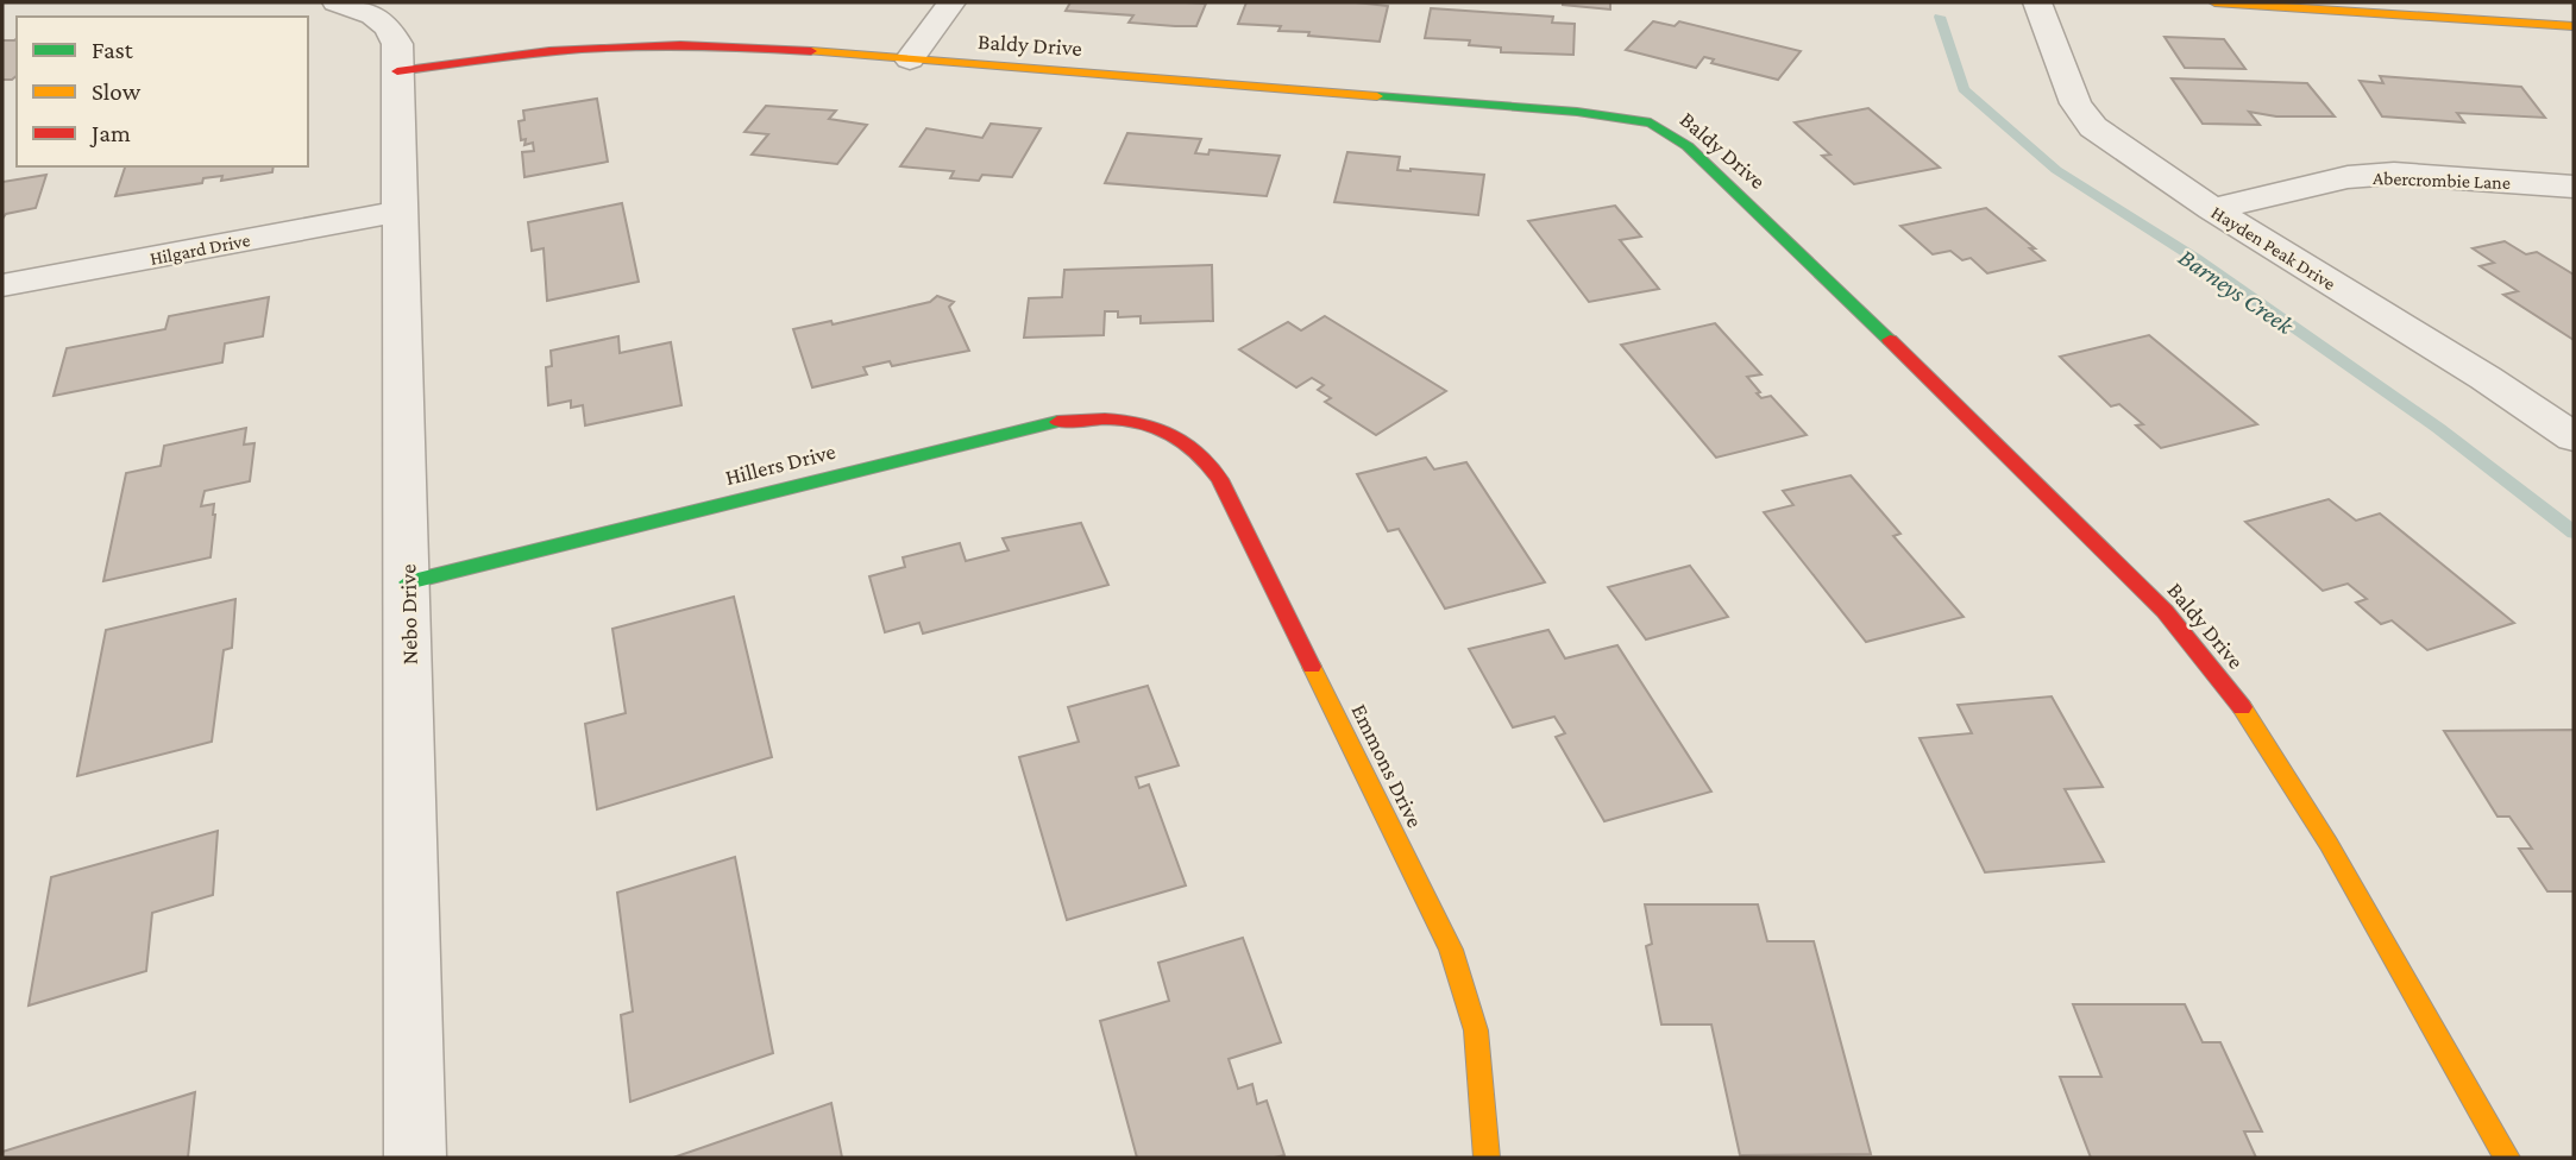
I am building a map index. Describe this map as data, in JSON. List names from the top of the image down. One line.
{"streets":{"street":["Baldy Drive","Abercrombie Lane","Hayden Peak Drive","Hilgard Drive","Hillers Drive","Nebo Drive","Emmons Drive"]},"crossings":[["Baldy Drive","Nebo Drive"],["Abercrombie Lane","Hayden Peak Drive"],["Hilgard Drive","Nebo Drive"],["Hillers Drive","Nebo Drive"],["Hillers Drive","Emmons Drive"]],"water":["Barneys Creek"],"legend":["Fast","Slow","Jam"]}
